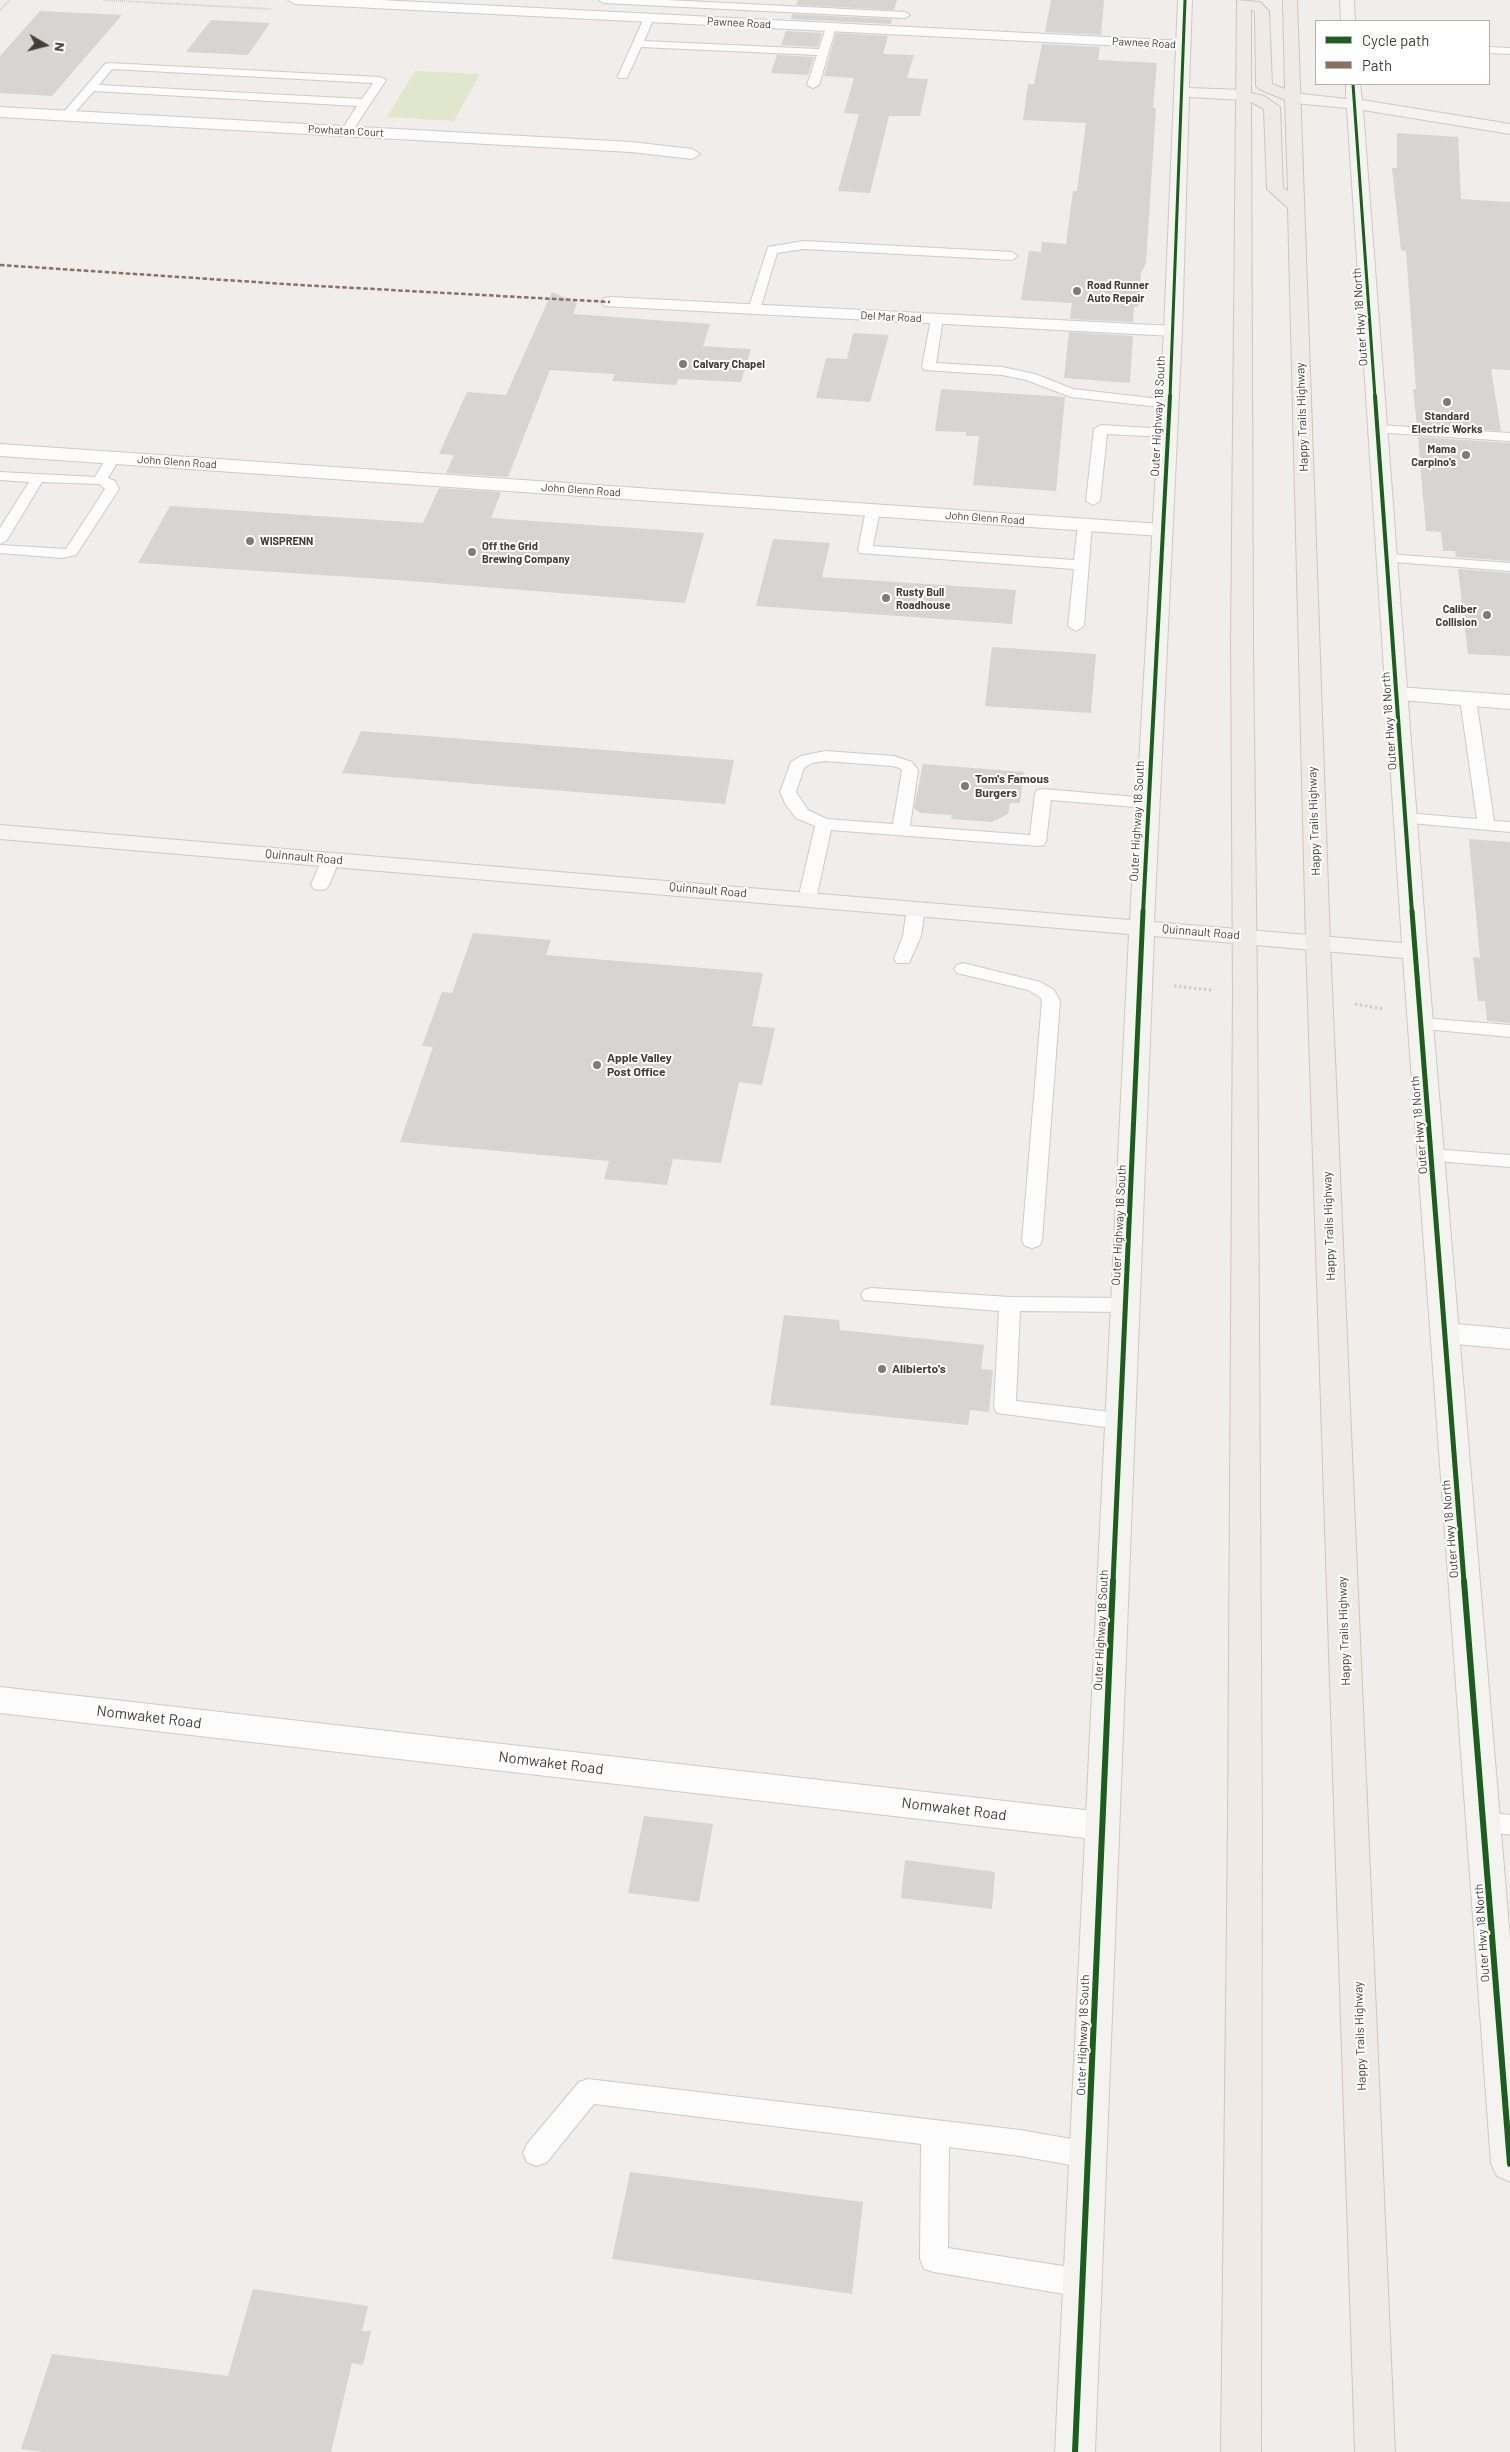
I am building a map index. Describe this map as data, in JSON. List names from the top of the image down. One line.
{"streets":{"main road":["Happy Trails Highway"],"street":["Pawnee Road","Powhatan Court","Del Mar Road","Outer Hwy 18 North","Outer Highway 18 South","John Glenn Road","Quinnault Road","Nomwaket Road"]},"crossings":[["Pawnee Road","Outer Highway 18 South"],["Del Mar Road","Outer Highway 18 South"],["Outer Hwy 18 North","Quinnault Road"],["Outer Highway 18 South","John Glenn Road"],["Outer Highway 18 South","Quinnault Road"],["Outer Highway 18 South","Nomwaket Road"],["Happy Trails Highway","Quinnault Road"]],"places":["Road Runner Auto Repair","Calvary Chapel","Standard Electric Works","Mama Carpino's","WISPRENN","Off the Grid Brewing Company","Rusty Bull Roadhouse","Caliber Collision","Tom's Famous Burgers","Apple Valley Post Office","Alibierto's"],"legend":["Cycle path","Path"],"north":"right"}
